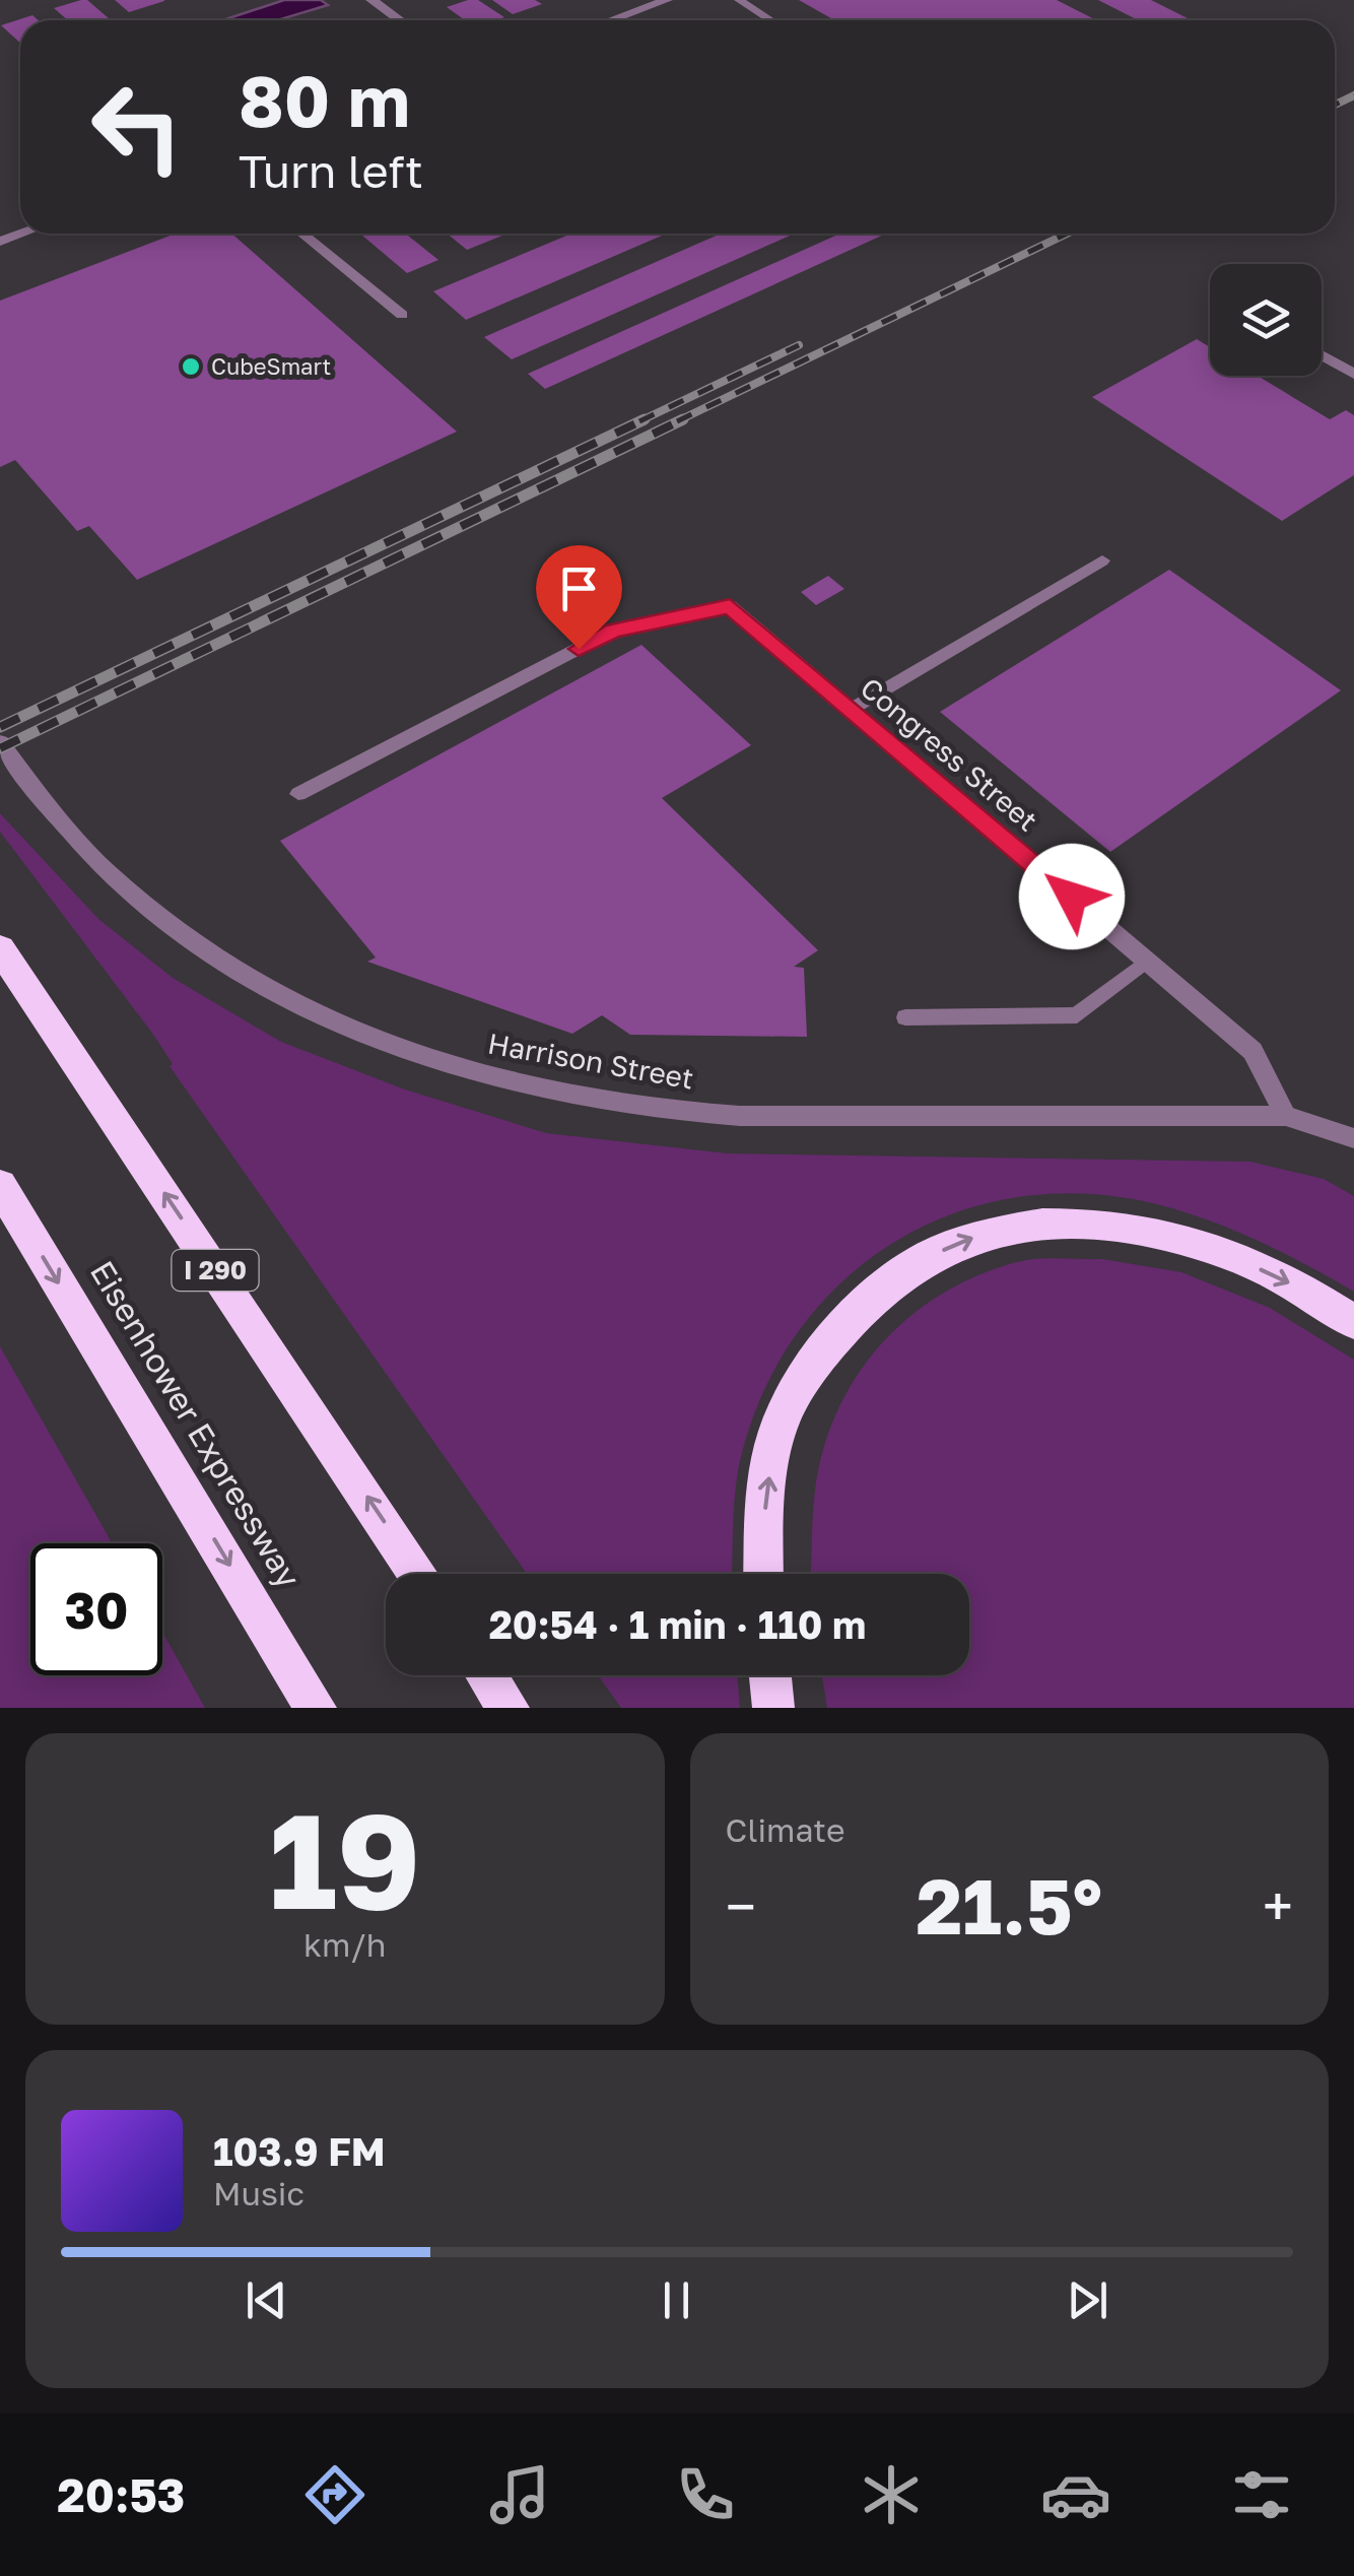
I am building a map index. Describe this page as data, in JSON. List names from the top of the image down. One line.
{"streets":{"highway":["I 290","Eisenhower Expressway"],"street":["Congress Street","Harrison Street"]},"crossings":[["Congress Street","Harrison Street"]],"places":["CubeSmart"],"page":{"turn":["80 m","Turn left"],"limit":"30","trip":"20:54 · 1 min · 110 m","tile":[["19","km/h"],"Climate"],"heat":["−","21.5°","+"],"song":["103.9 FM","Music"],"tabs":"20:53"}}
